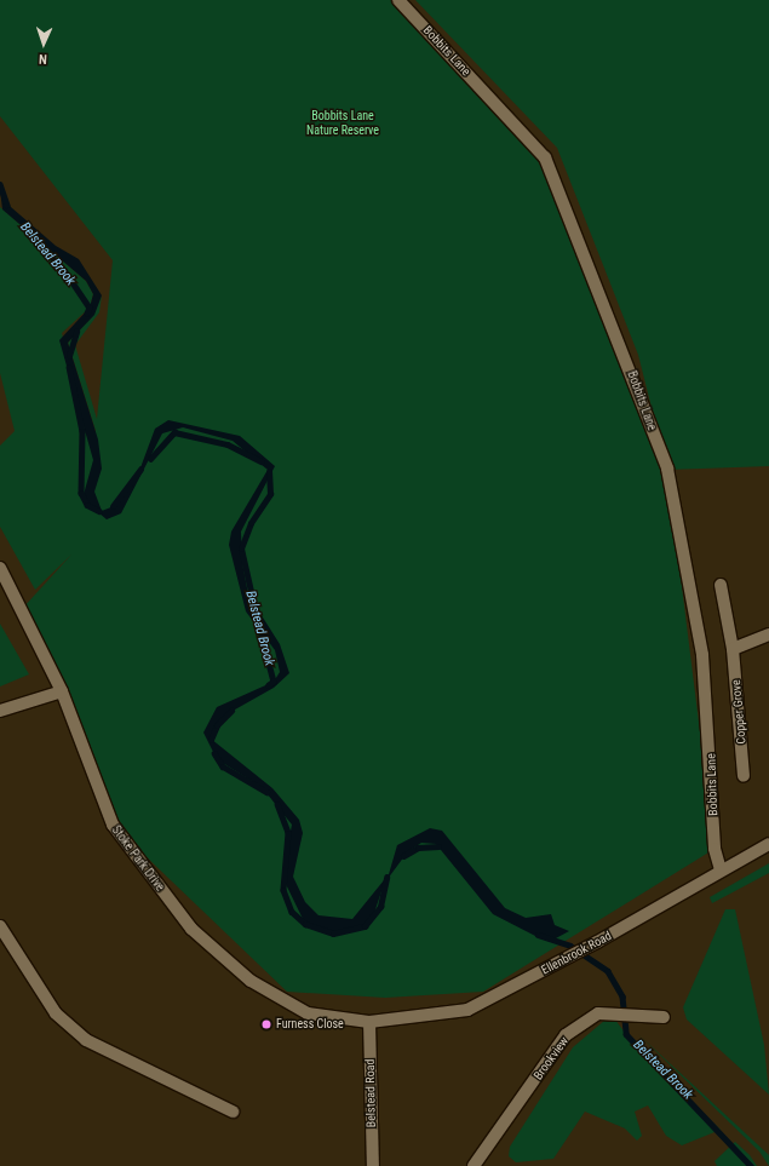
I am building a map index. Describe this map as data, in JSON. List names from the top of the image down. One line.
{"streets":{"street":["Bobbits Lane","Copper Grove","Stoke Park Drive","Ellenbrook Road","Brookview","Belstead Road"]},"crossings":[["Bobbits Lane","Ellenbrook Road"],["Stoke Park Drive","Ellenbrook Road"],["Stoke Park Drive","Belstead Road"],["Ellenbrook Road","Belstead Road"]],"water":["Belstead Brook"],"parks":["Bobbits Lane Nature Reserve"],"places":["Furness Close"],"north":"bottom"}
